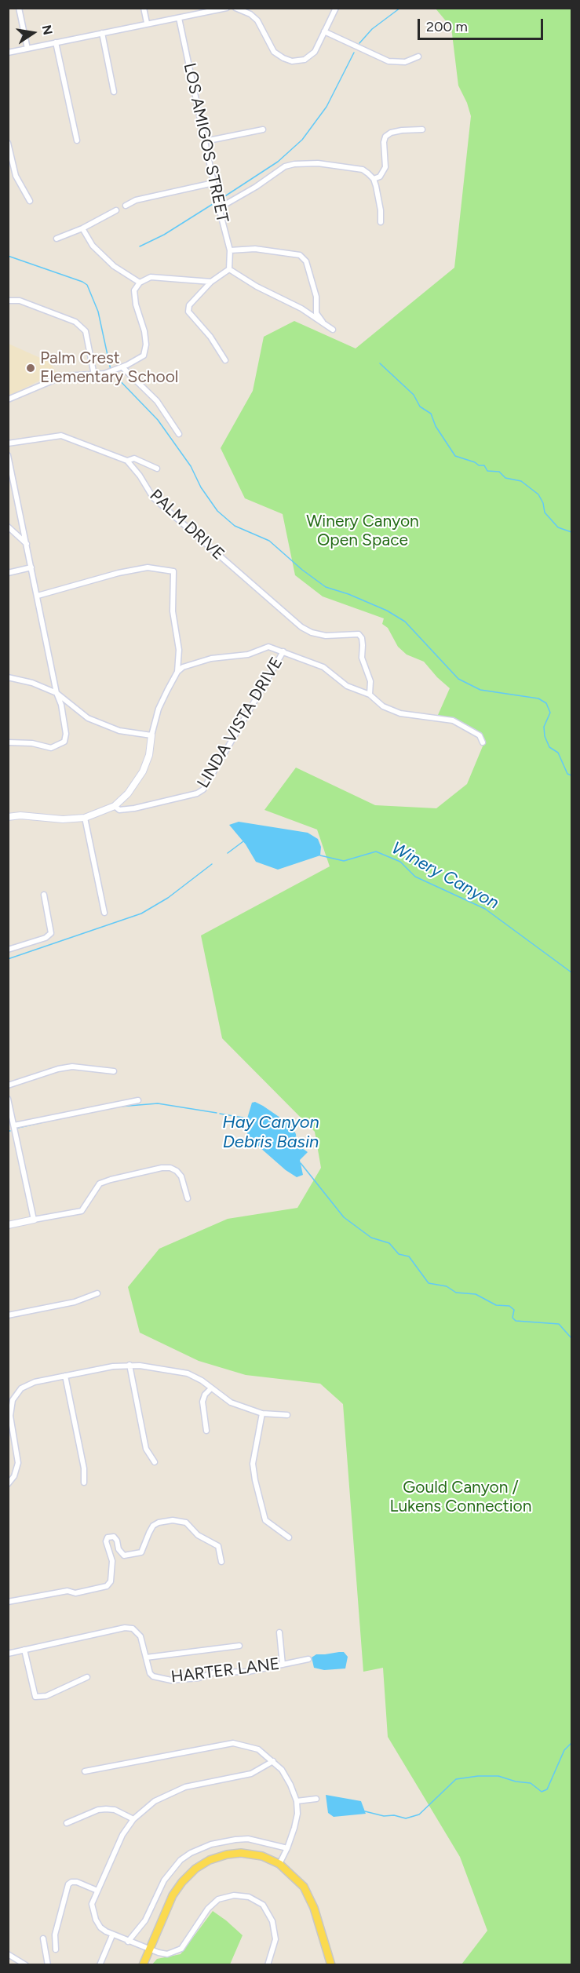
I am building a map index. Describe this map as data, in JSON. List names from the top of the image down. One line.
{"streets":{"street":["LOS AMIGOS STREET","PALM DRIVE","LINDA VISTA DRIVE","HARTER LANE"]},"water":["Winery Canyon","Hay Canyon Debris Basin"],"parks":["Winery Canyon Open Space","Gould Canyon / Lukens Connection"],"places":["Palm Crest Elementary School"],"scale_bar":"200 m","north":"right"}
